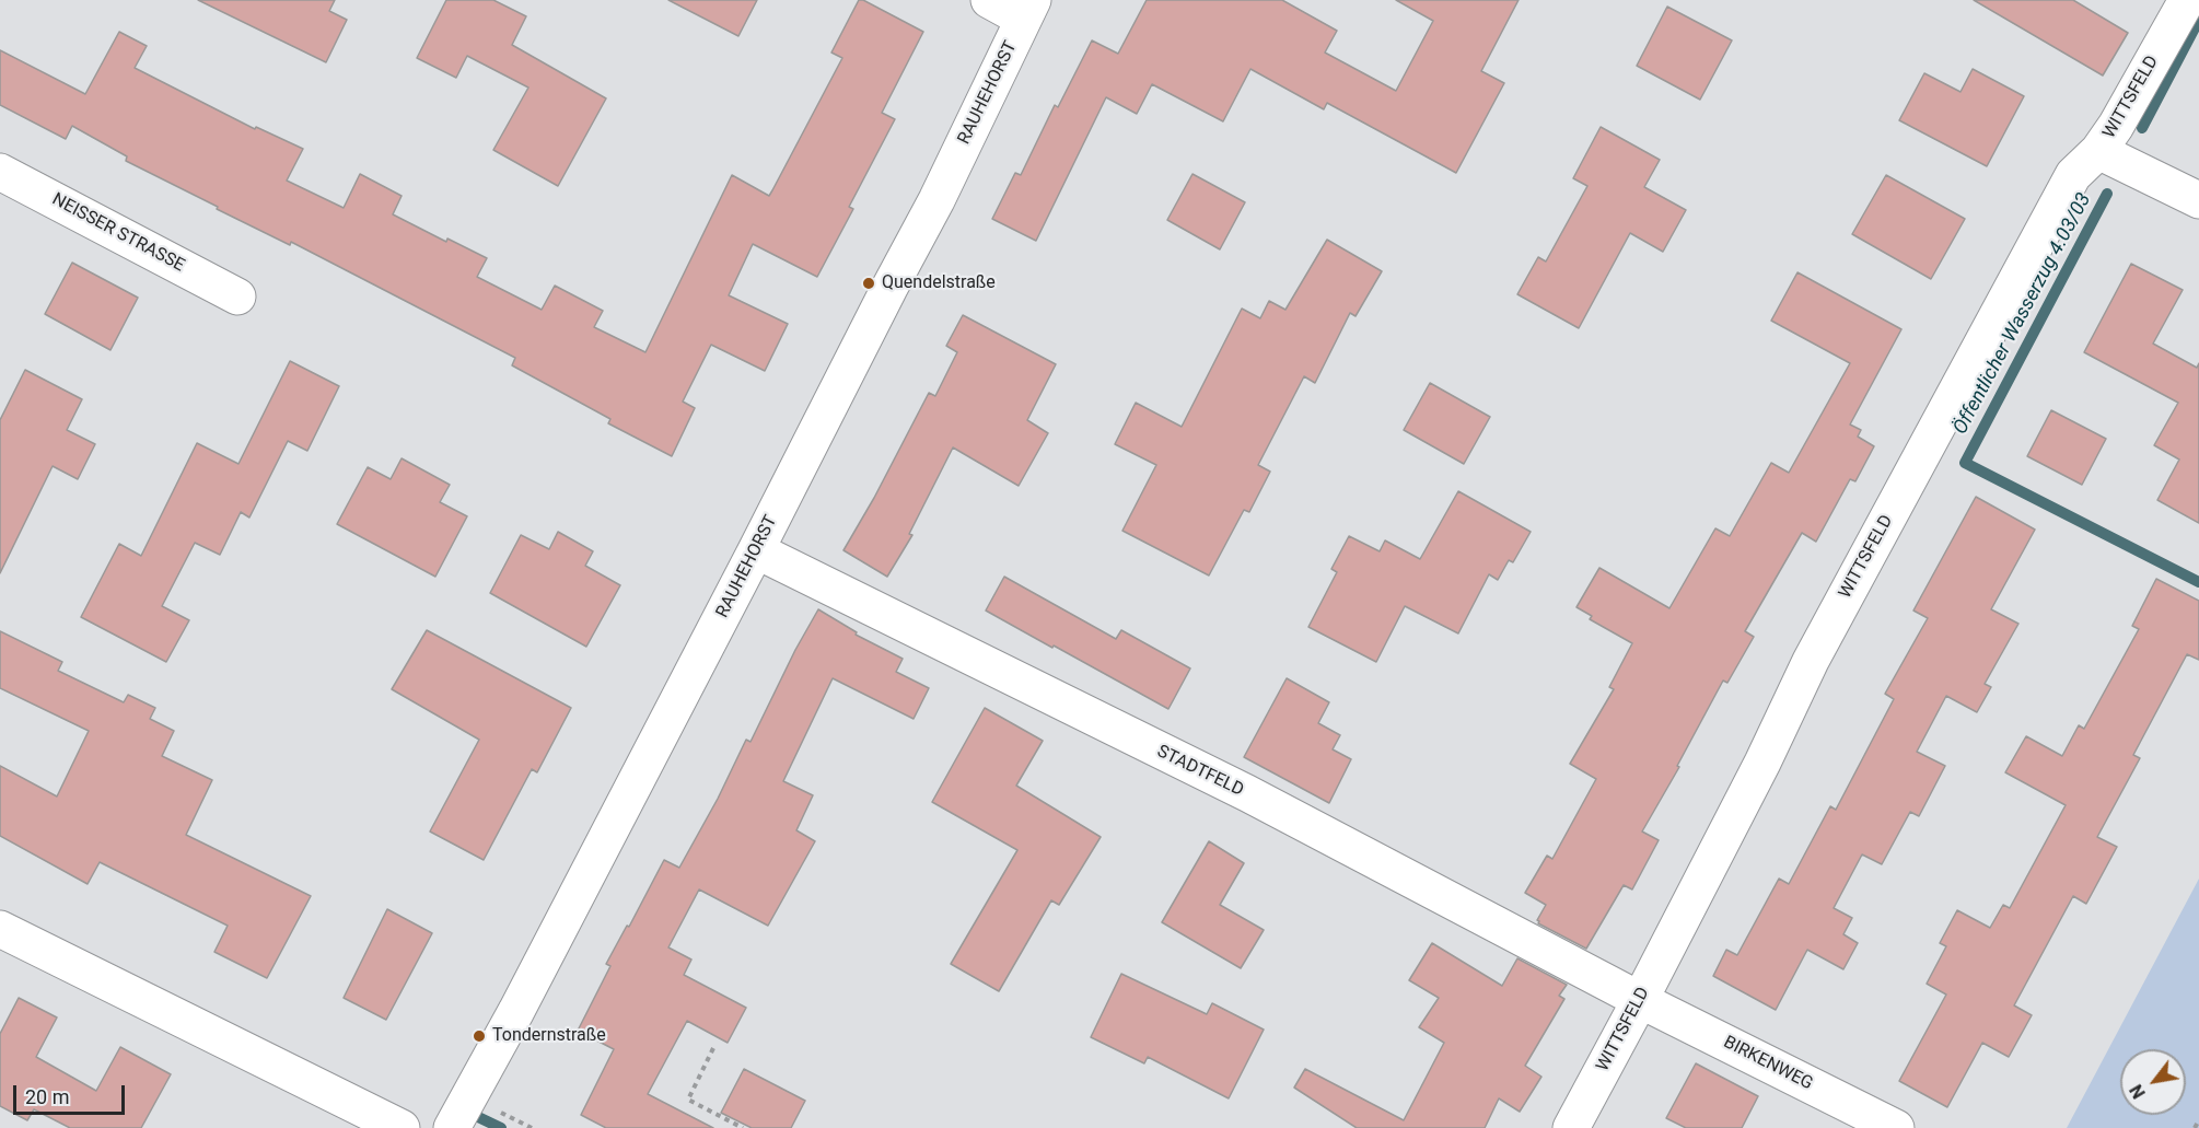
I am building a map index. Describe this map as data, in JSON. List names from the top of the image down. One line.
{"streets":{"street":["RAUHEHORST","WITTSFELD","NEISSER STRASSE","STADTFELD","BIRKENWEG"]},"crossings":[["RAUHEHORST","STADTFELD"],["WITTSFELD","STADTFELD"],["WITTSFELD","BIRKENWEG"],["STADTFELD","BIRKENWEG"]],"water":["Öffentlicher Wasserzug 4.03/03"],"places":["Quendelstraße","Tondernstraße"],"scale_bar":"20 m","north":"bottom left"}
